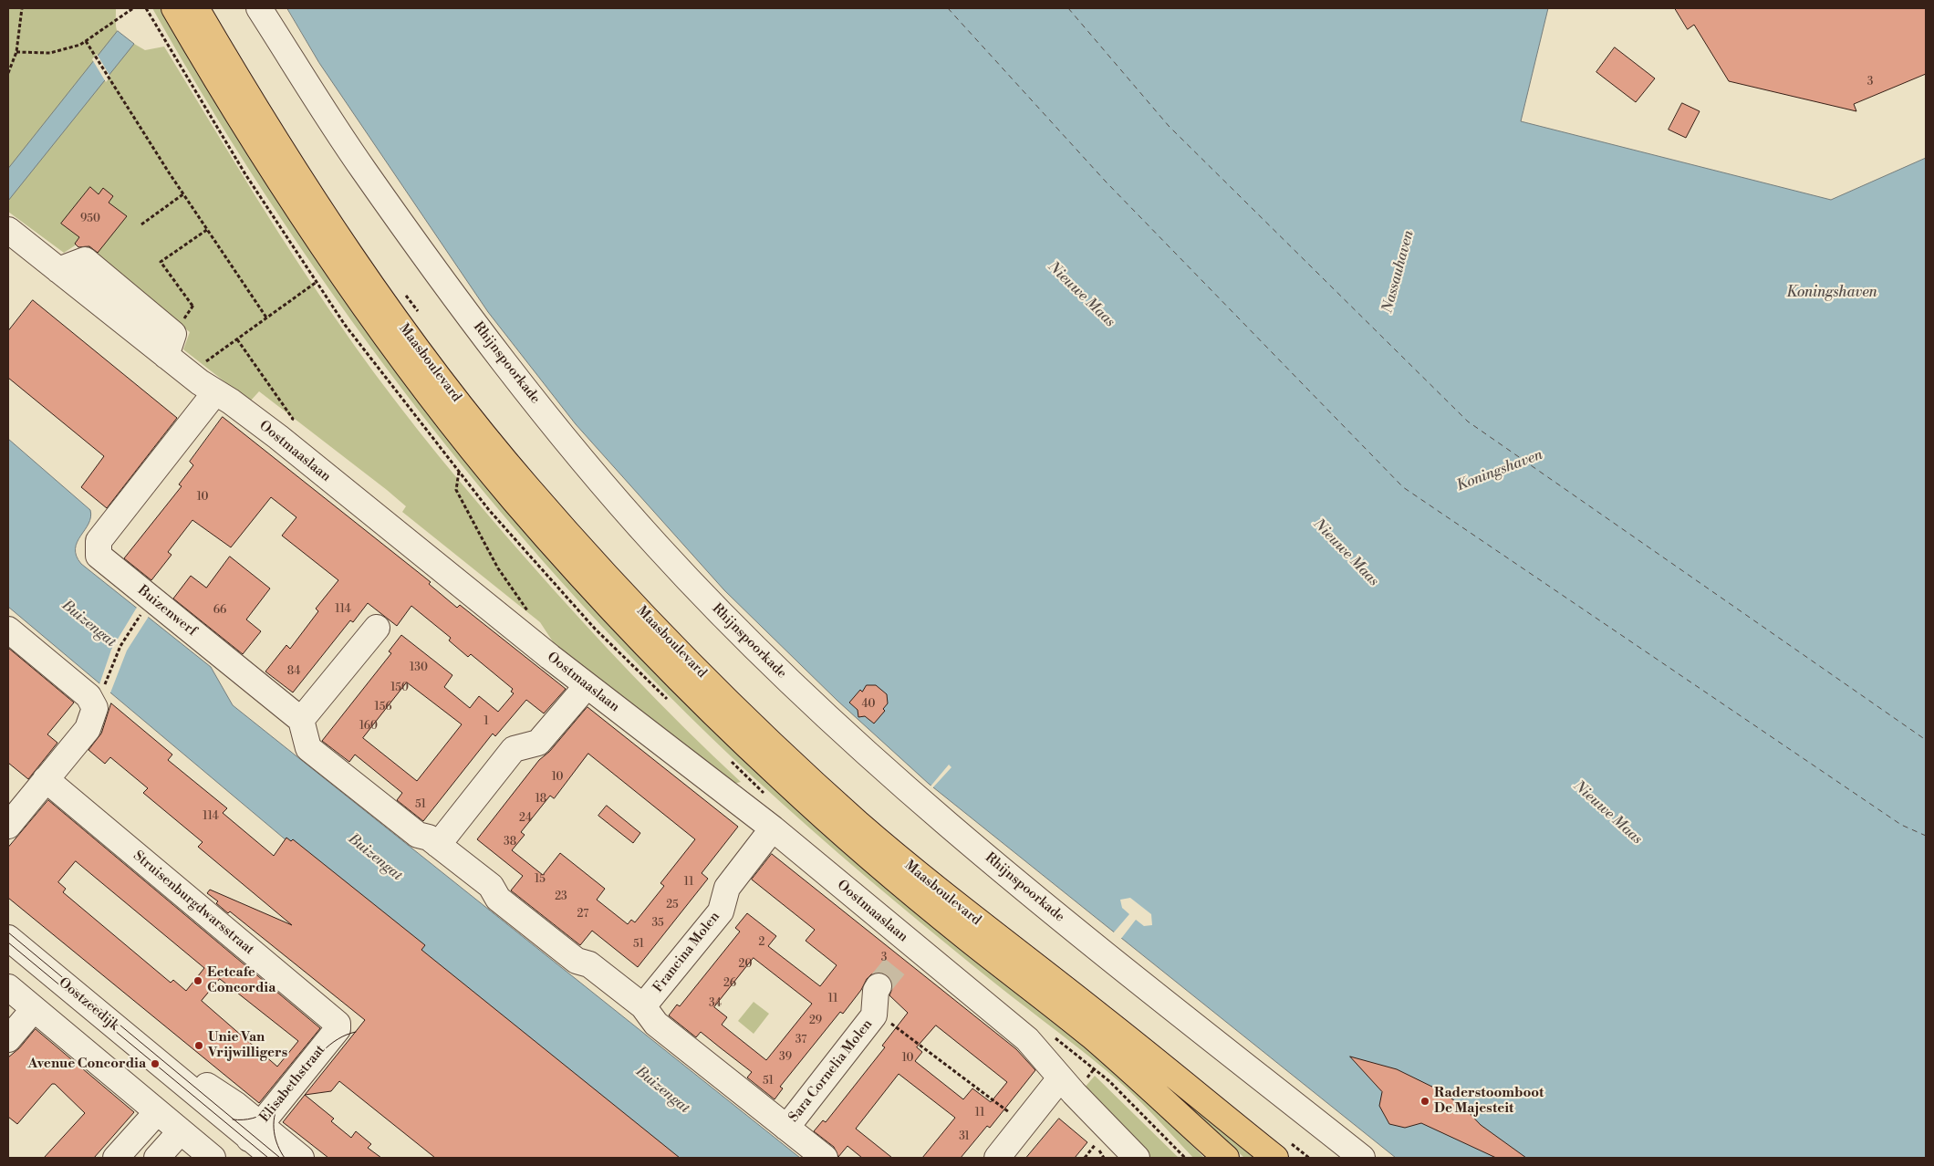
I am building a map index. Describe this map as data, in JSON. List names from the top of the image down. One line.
{"streets":{"main road":["Maasboulevard"],"street":["Rhijnspoorkade","Oostmaaslaan","Buizenwerf","Struisenburgdwarsstraat","Francina Molen","Oostzeedijk","Sara Cornelia Molen","Elisabethstraat"]},"crossings":[["Oostmaaslaan","Buizenwerf"],["Oostmaaslaan","Francina Molen"],["Struisenburgdwarsstraat","Elisabethstraat"],["Oostzeedijk","Elisabethstraat"]],"water":["Nassauhaven","Koningshaven","Nieuwe Maas","Buizengat"],"places":["Eetcafe Concordia","Unie Van Vrijwilligers","Avenue Concordia","Raderstoomboot De Majesteit"],"house_numbers":["3","950","10","114","66","130","84","150","40","156","1","160","10","18","51","114","24","38","15","11","23","25","27","35","2","51","3","20","26","11","34","29","37","39","10","51","11","31"]}
